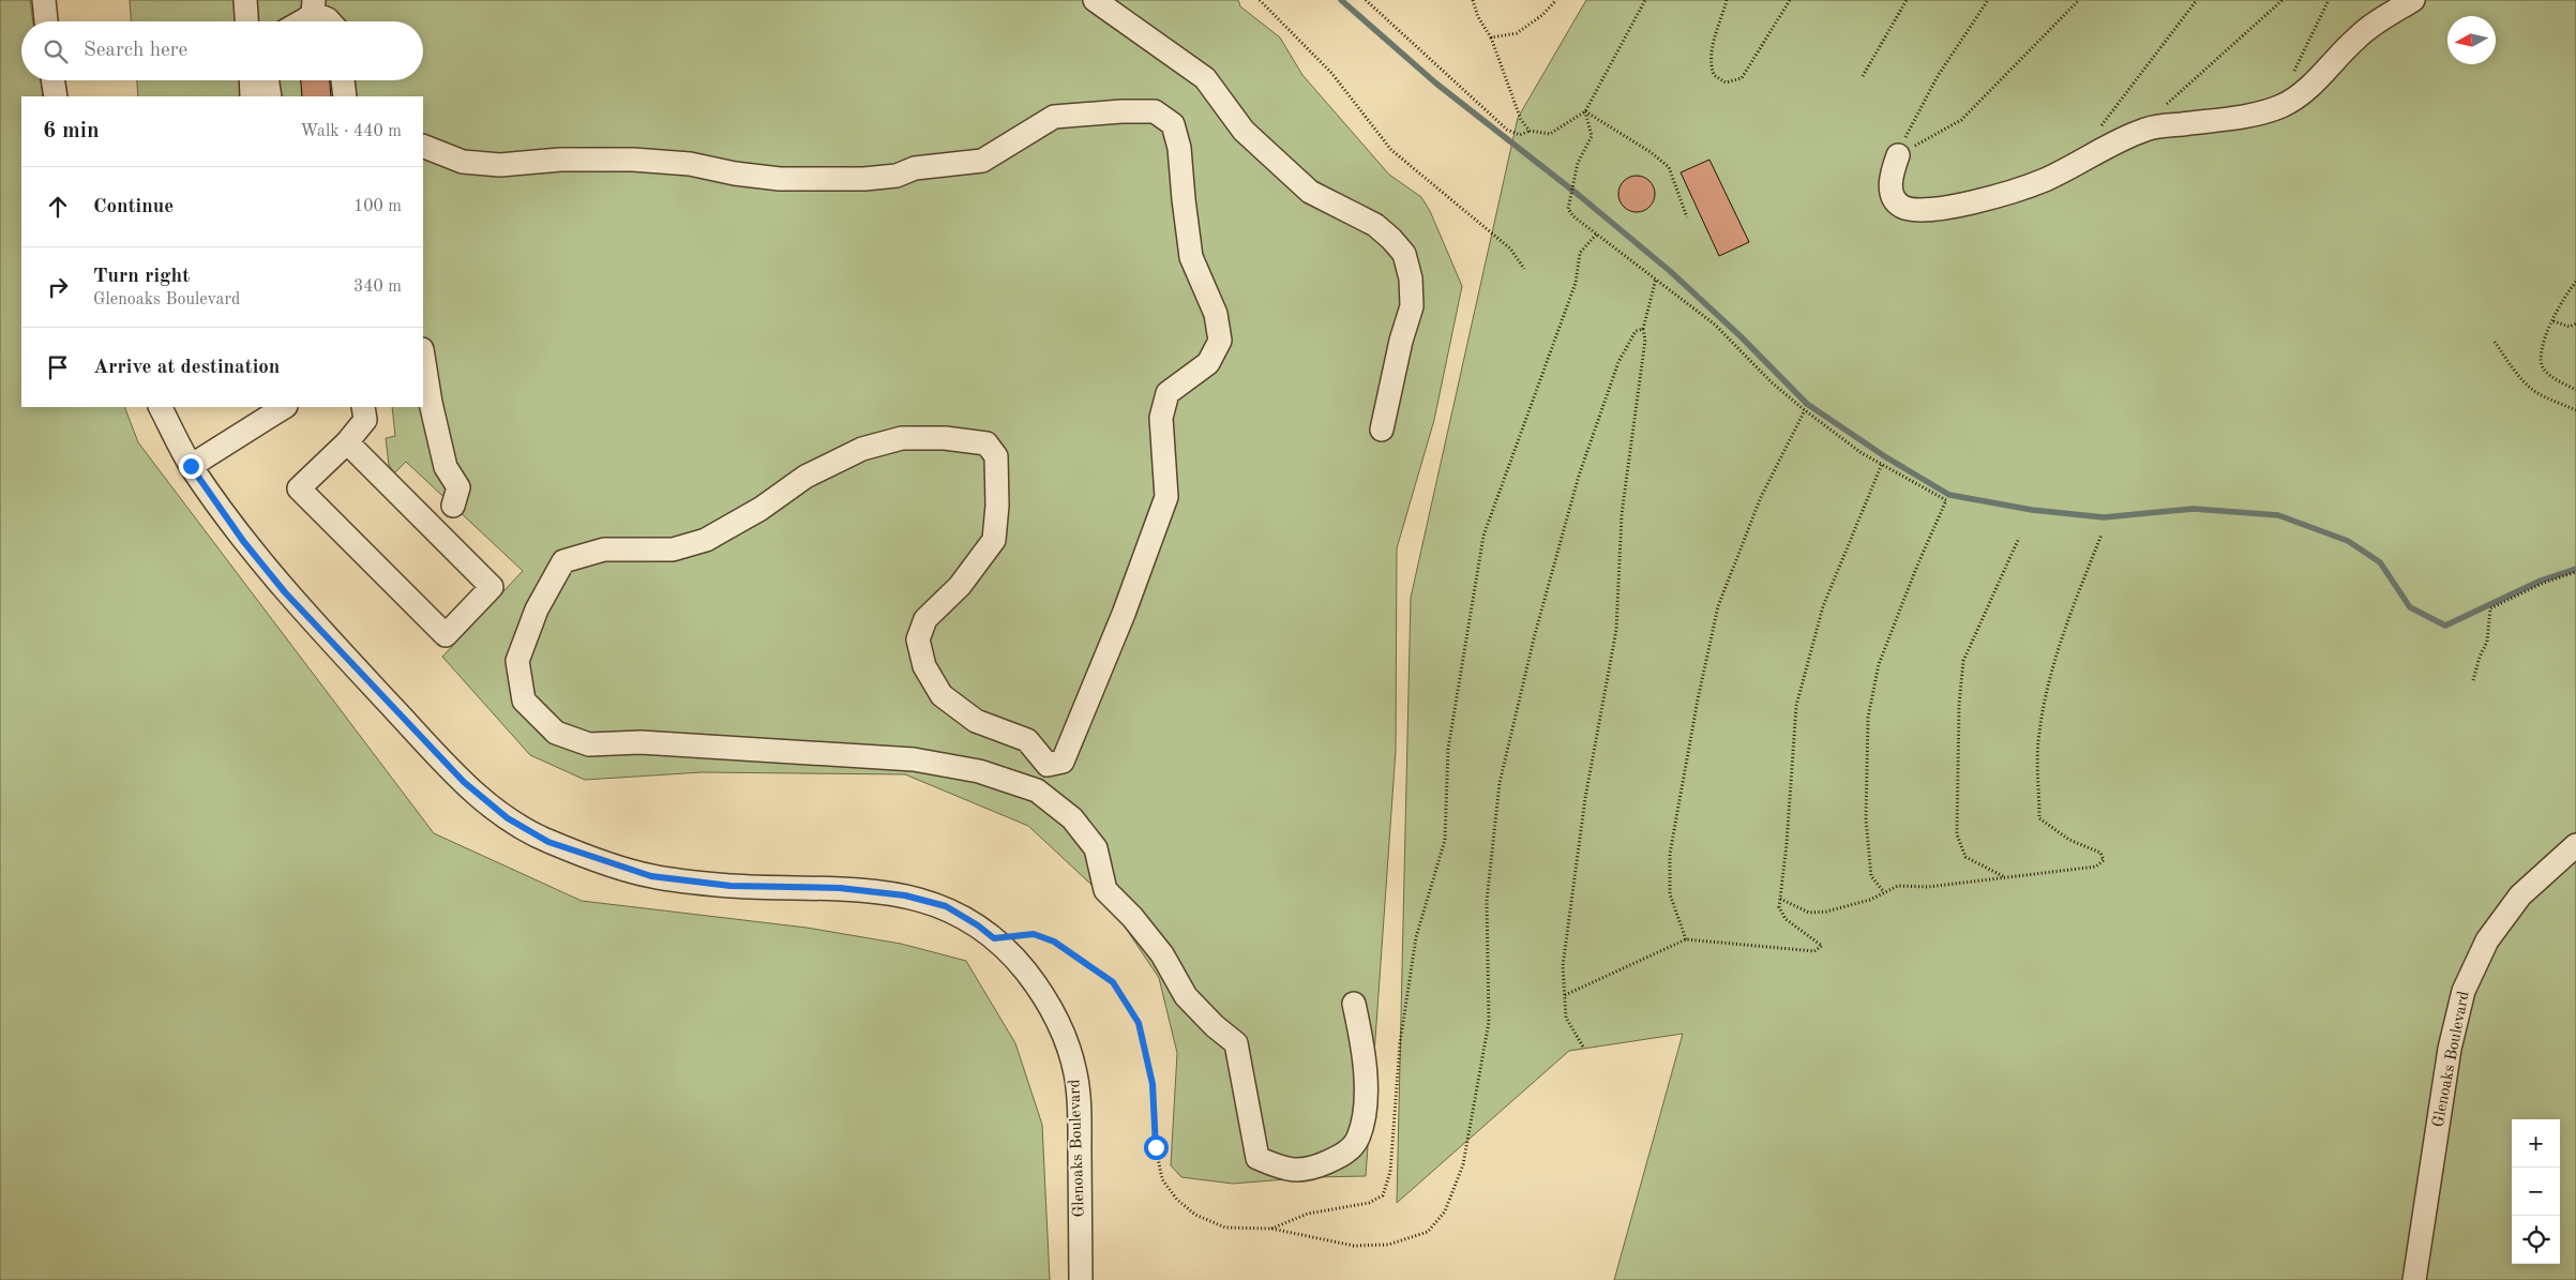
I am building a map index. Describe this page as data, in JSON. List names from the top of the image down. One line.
{"streets":{"street":["Glenoaks Boulevard"]},"north":"left","page":{"search":"Search here","heading":["6 min","Walk · 440 m"],"list":[["Continue","100 m"],["Turn right","Glenoaks Boulevard","340 m"],"Arrive at destination"],"map_buttons":["+","−"]}}
